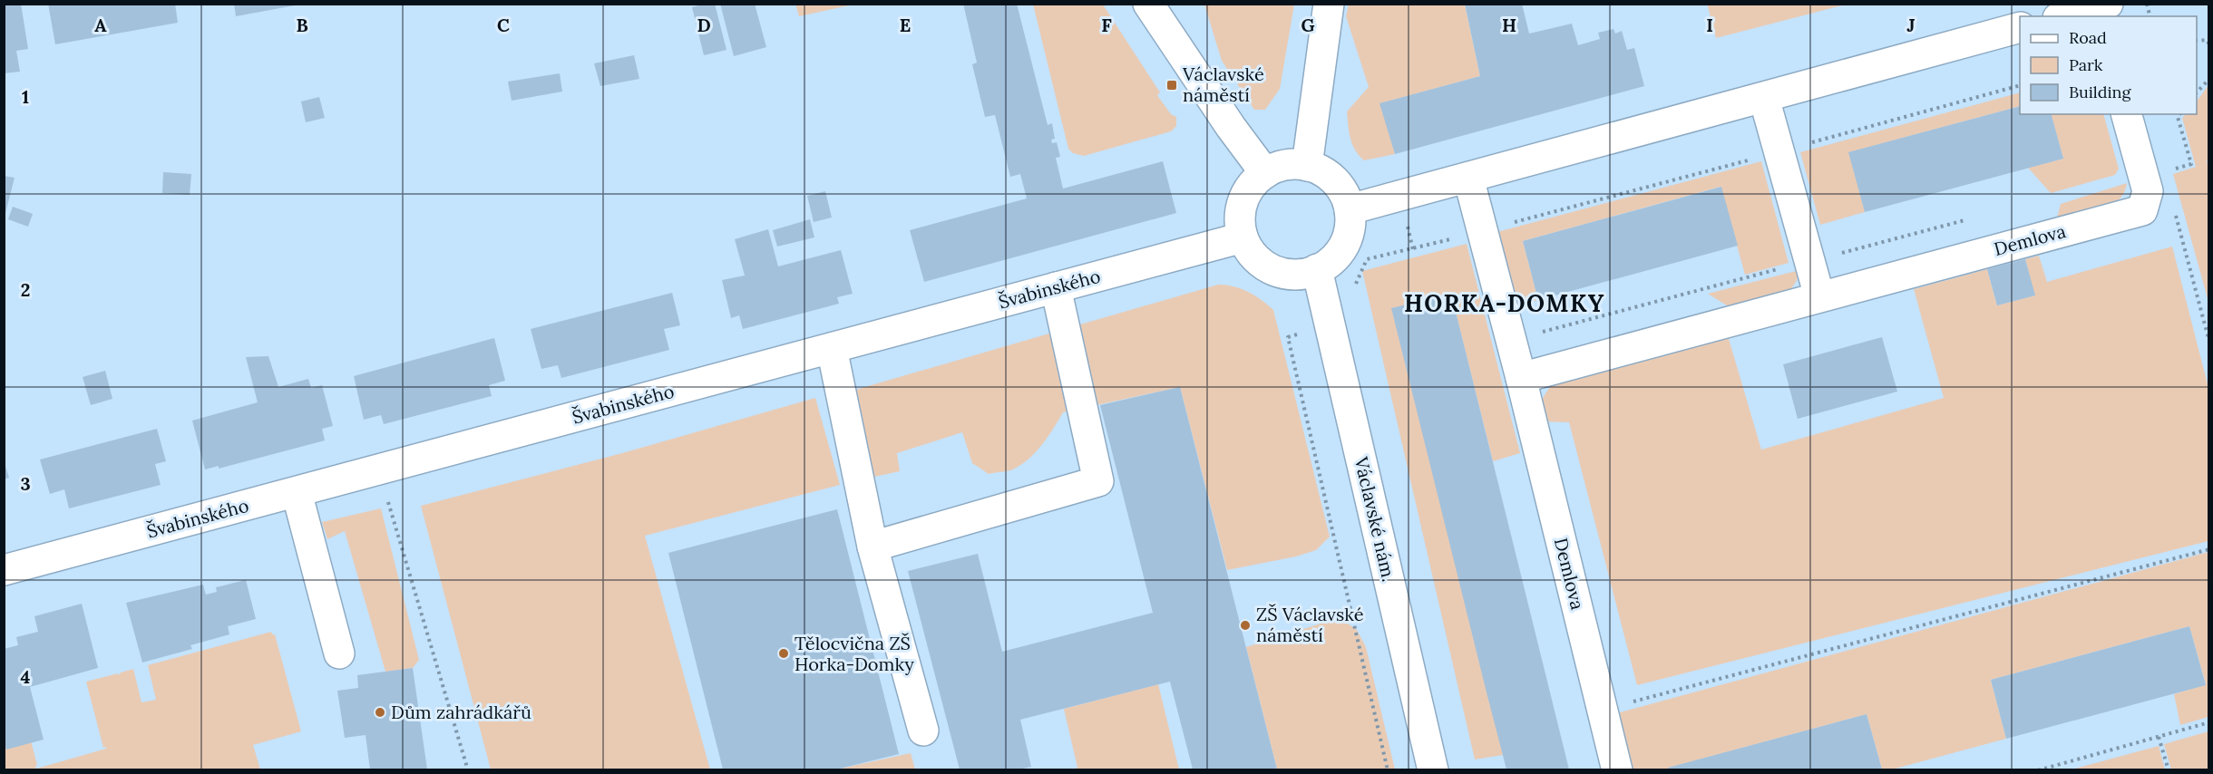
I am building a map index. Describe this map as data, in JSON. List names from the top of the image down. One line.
{"streets":{"street":["Demlova","Švabinského","Václavské nám."]},"crossings":[["Švabinského","Václavské nám."]],"districts":["HORKA-DOMKY"],"places":{"transit":["Václavské náměstí"],"other":["ZŠ Václavské náměstí","Tělocvična ZŠ Horka-Domky","Dům zahrádkářů"]},"legend":["Road","Park","Building"],"grid":{"columns":["A","B","C","D","E","F","G","H","I","J"],"rows":["1","2","3","4"]}}
